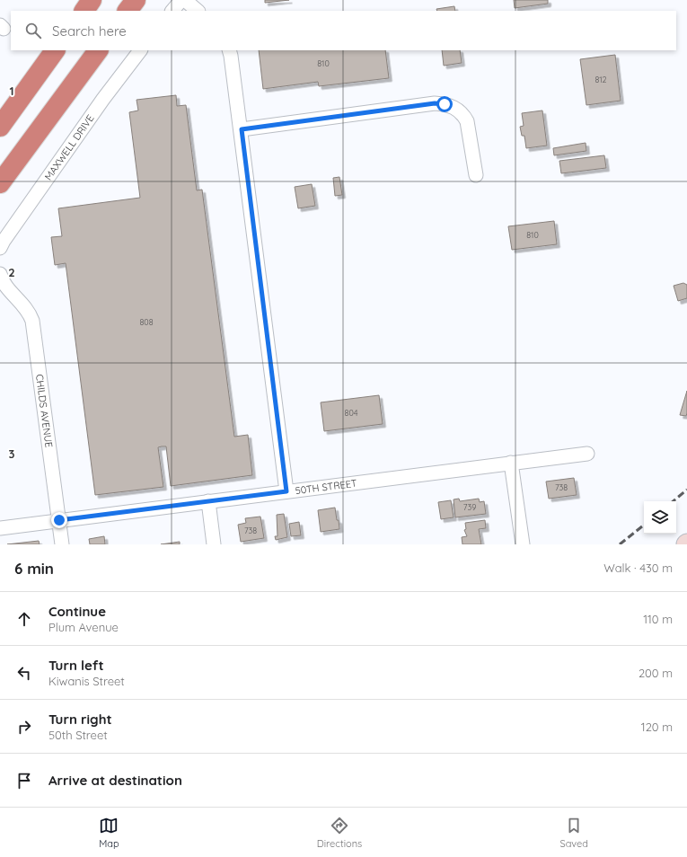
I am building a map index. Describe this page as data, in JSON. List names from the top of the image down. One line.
{"streets":{"street":["MAXWELL DRIVE","CHILDS AVENUE","50TH STREET"]},"crossings":[["CHILDS AVENUE","50TH STREET"]],"house_numbers":["810","812","810","808","804","738","739","738"],"page":{"search":"Search here","heading":["6 min","Walk · 430 m"],"list":[["Continue","Plum Avenue","110 m"],["Turn left","Kiwanis Street","200 m"],["Turn right","50th Street","120 m"],"Arrive at destination"],"nav":["Map","Directions","Saved"]},"grid":{"rows":["1","2","3"]}}
